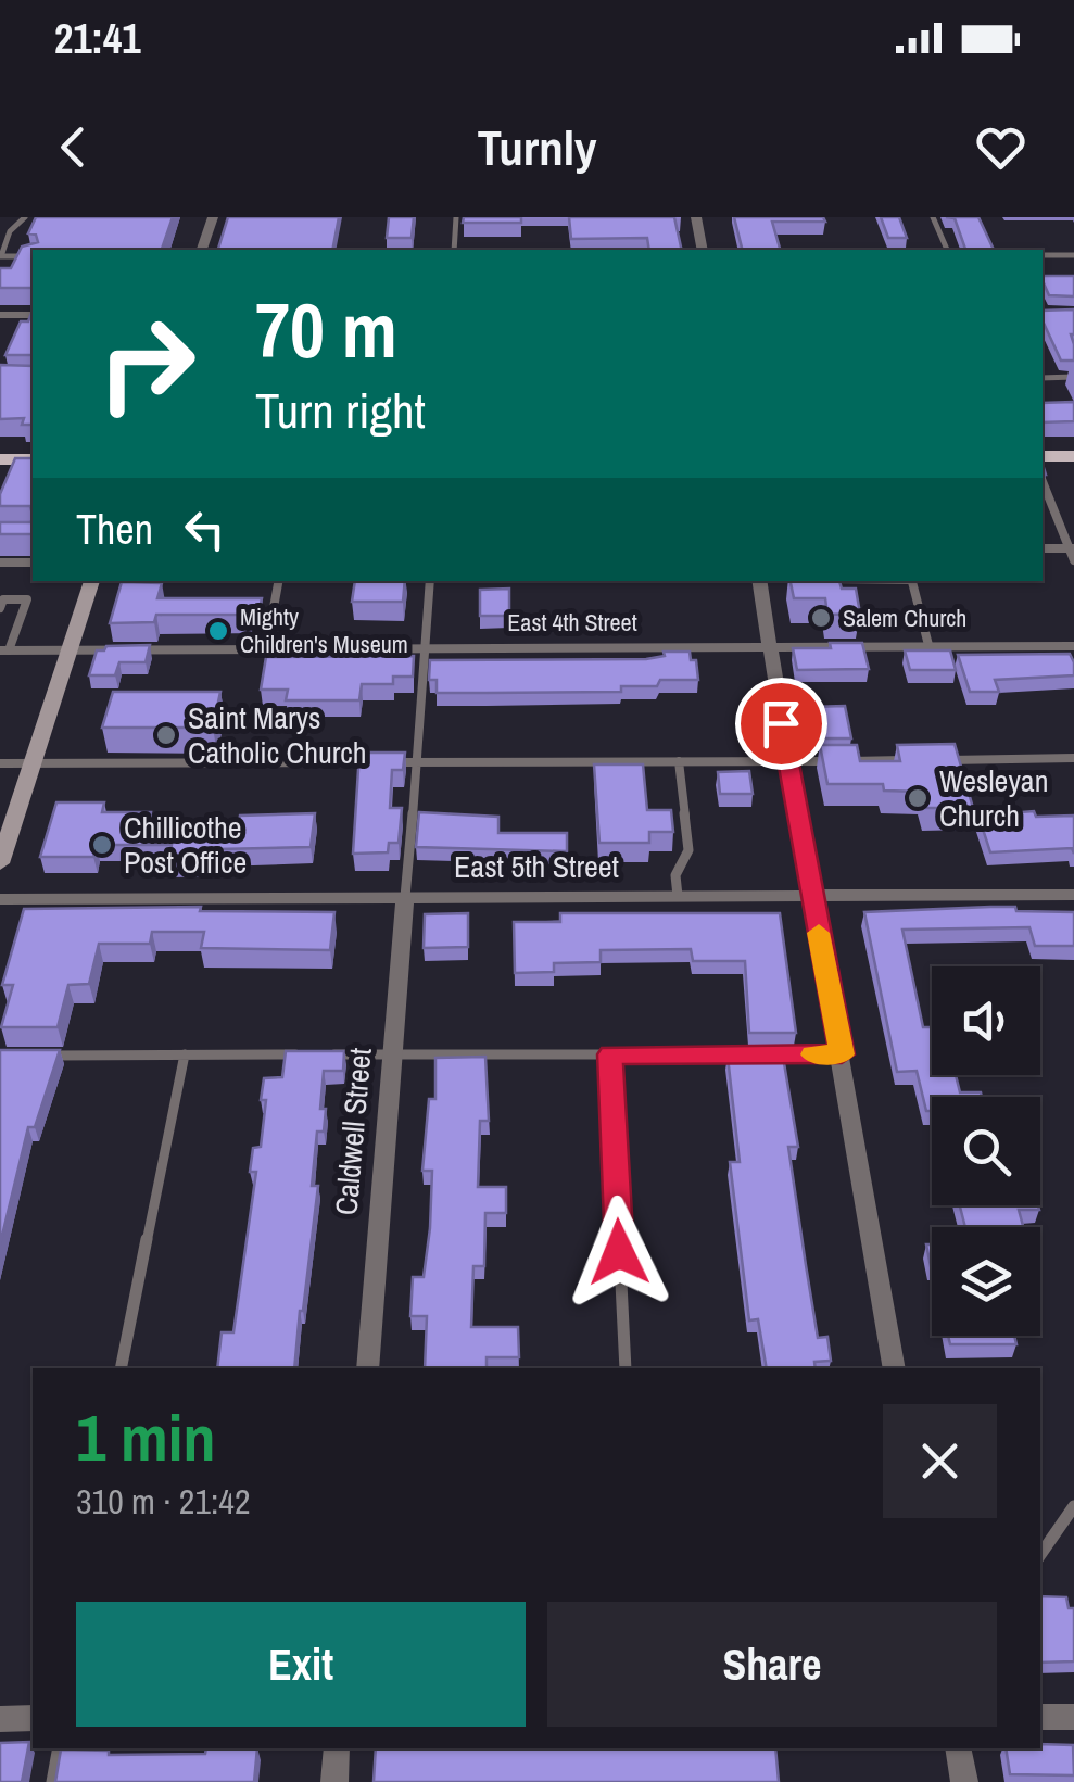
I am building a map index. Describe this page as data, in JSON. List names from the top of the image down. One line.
{"streets":{"street":["East 4th Street","East 5th Street","Caldwell Street"]},"crossings":[["East 5th Street","Caldwell Street"]],"places":["Salem Church","Mighty Children's Museum","Saint Marys Catholic Church","Wesleyan Church","Chillicothe Post Office"],"page":{"status":"21:41","header":"Turnly","turn":["70 m","Turn right"],"then":"Then","heading":["1 min","310 m · 21:42"],"buttons":["Exit","Share"]}}
